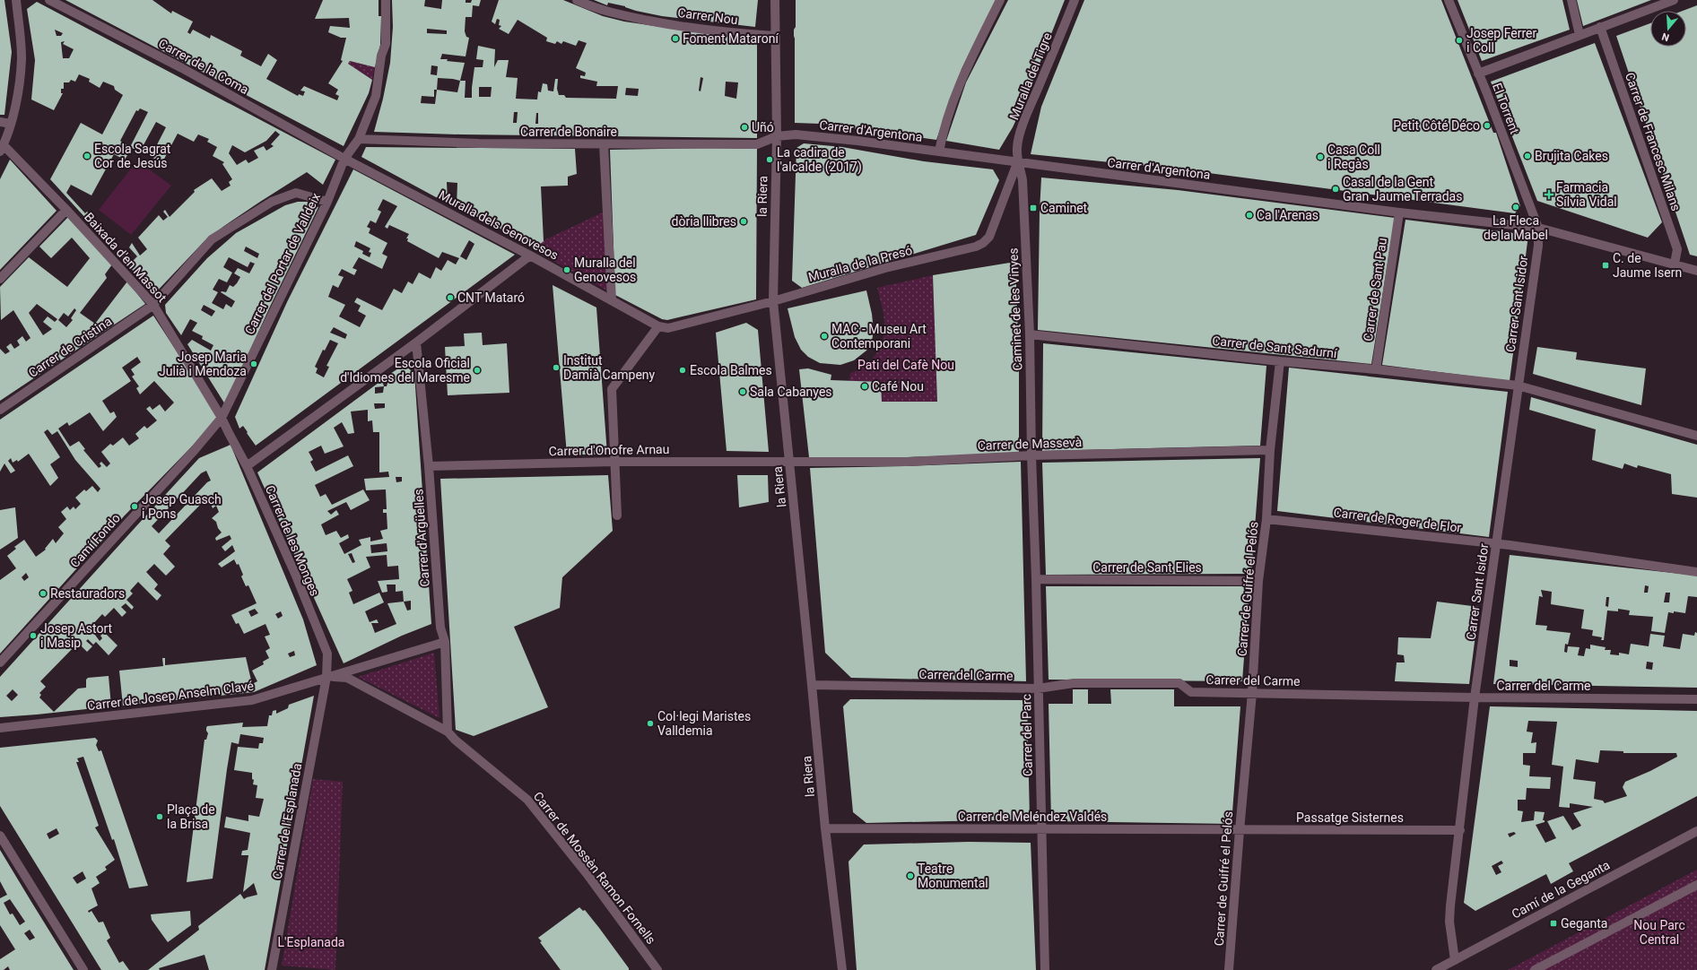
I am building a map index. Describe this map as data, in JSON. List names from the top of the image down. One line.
{"streets":{"street":["Carrer Nou","Carrer de la Coma","Muralla del Tigre","El Torrent","Carrer d'Argentona","Carrer de Bonaire","Carrer de Francesc Milans","la Riera","Muralla dels Genovesos","Baixada d'en Massot","Carrer del Portar de Valldeix","Muralla de la Presó","Carrer de Sant Pau","Carrer Sant Isidor","Caminet de les Vinyes","Carrer de Cristina","Carrer de Sant Sadurní","Carrer de Massevà","Carrer d'Onofre Arnau","Carrer de Roger de Flor","Carrer d'Argüelles","Camí Fondo","Carrer de les Monges","Carrer de Sant Elies","Carrer de Guifré el Pelós","Carrer del Carme","Carrer de Josep Anselm Clavé","Carrer del Parc","Carrer de Meléndez Valdés","Passatge Sisternes","Carrer de l'Esplanada","Carrer de Mossèn Ramon Fornells","Camí de la Geganta"]},"crossings":[["Carrer Nou","la Riera"],["Carrer de la Coma","Muralla dels Genovesos"],["Carrer de la Coma","Carrer del Portar de Valldeix"],["Muralla del Tigre","Carrer d'Argentona"],["Muralla del Tigre","Muralla de la Presó"],["Muralla del Tigre","Caminet de les Vinyes"],["El Torrent","Carrer d'Argentona"],["El Torrent","Carrer Sant Isidor"],["Carrer d'Argentona","Carrer de Bonaire"],["Carrer d'Argentona","Carrer de Francesc Milans"],["Carrer d'Argentona","la Riera"],["Carrer d'Argentona","Muralla de la Presó"],["Carrer d'Argentona","Carrer de Sant Pau"],["Carrer d'Argentona","Carrer Sant Isidor"],["Carrer d'Argentona","Caminet de les Vinyes"],["Carrer de Bonaire","la Riera"],["Carrer de Bonaire","Carrer del Portar de Valldeix"],["la Riera","Muralla de la Presó"],["la Riera","Carrer de Massevà"],["la Riera","Carrer d'Onofre Arnau"],["la Riera","Carrer del Carme"],["la Riera","Carrer de Meléndez Valdés"],["Muralla dels Genovesos","Carrer del Portar de Valldeix"],["Muralla dels Genovesos","Muralla de la Presó"],["Baixada d'en Massot","Carrer del Portar de Valldeix"],["Baixada d'en Massot","Carrer de Cristina"],["Baixada d'en Massot","Camí Fondo"],["Baixada d'en Massot","Carrer de les Monges"],["Carrer del Portar de Valldeix","Carrer de Cristina"],["Carrer del Portar de Valldeix","Camí Fondo"],["Carrer del Portar de Valldeix","Carrer de les Monges"],["Muralla de la Presó","Caminet de les Vinyes"],["Carrer de Sant Pau","Carrer de Sant Sadurní"],["Carrer Sant Isidor","Carrer de Sant Sadurní"],["Carrer Sant Isidor","Carrer de Roger de Flor"],["Carrer Sant Isidor","Carrer del Carme"],["Carrer Sant Isidor","Passatge Sisternes"],["Carrer Sant Isidor","Camí de la Geganta"],["Caminet de les Vinyes","Carrer de Sant Sadurní"],["Caminet de les Vinyes","Carrer de Massevà"],["Caminet de les Vinyes","Carrer del Parc"],["Carrer de Sant Sadurní","Carrer de Guifré el Pelós"],["Carrer de Massevà","Carrer d'Onofre Arnau"],["Carrer de Massevà","Carrer de Guifré el Pelós"],["Carrer de Massevà","Carrer del Parc"],["Carrer d'Onofre Arnau","Carrer d'Argüelles"],["Carrer de Roger de Flor","Carrer de Guifré el Pelós"],["Carrer d'Argüelles","Carrer de Josep Anselm Clavé"],["Carrer d'Argüelles","Carrer de Mossèn Ramon Fornells"],["Camí Fondo","Carrer de les Monges"],["Carrer de les Monges","Carrer de Josep Anselm Clavé"],["Carrer de les Monges","Carrer de l'Esplanada"],["Carrer de les Monges","Carrer de Mossèn Ramon Fornells"],["Carrer de Sant Elies","Carrer de Guifré el Pelós"],["Carrer de Sant Elies","Carrer del Parc"],["Carrer de Guifré el Pelós","Carrer del Carme"],["Carrer de Guifré el Pelós","Carrer de Meléndez Valdés"],["Carrer de Guifré el Pelós","Passatge Sisternes"],["Carrer del Carme","Carrer del Parc"],["Carrer de Josep Anselm Clavé","Carrer de l'Esplanada"],["Carrer de Josep Anselm Clavé","Carrer de Mossèn Ramon Fornells"],["Carrer del Parc","Carrer de Meléndez Valdés"],["Carrer de Meléndez Valdés","Passatge Sisternes"],["Carrer de l'Esplanada","Carrer de Mossèn Ramon Fornells"]],"parks":["Pati del Cafè Nou","Nou Parc Central","L'Esplanada"],"places":{"other":["Foment Mataroní","Josep Ferrer i Coll","Petit Côté Déco","Uñó","Escola Sagrat Cor de Jesús","Brujita Cakes","Casa Coll i Regàs","La cadira de l'alcalde (2017)","Casal de la Gent Gran Jaume Terradas","La Fleca de la Mabel","Ca l'Arenas","dòria llibres","Muralla del Genovesos","CNT Mataró","MAC - Museu Art Contemporani","Josep Maria Julià i Mendoza","Institut Damià Campeny","Escola Oficial d'Idiomes del Maresme","Escola Balmes","Café Nou","Sala Cabanyes","Josep Guasch i Pons","Restauradors","Josep Astort i Masip","Col·legi Maristes Valldemia","Plaça de la Brisa","Teatre Monumental"],"health":["Farmacia Sílvia Vidal"],"transit":["Caminet","C. de Jaume Isern","Geganta"]},"north":"bottom"}
